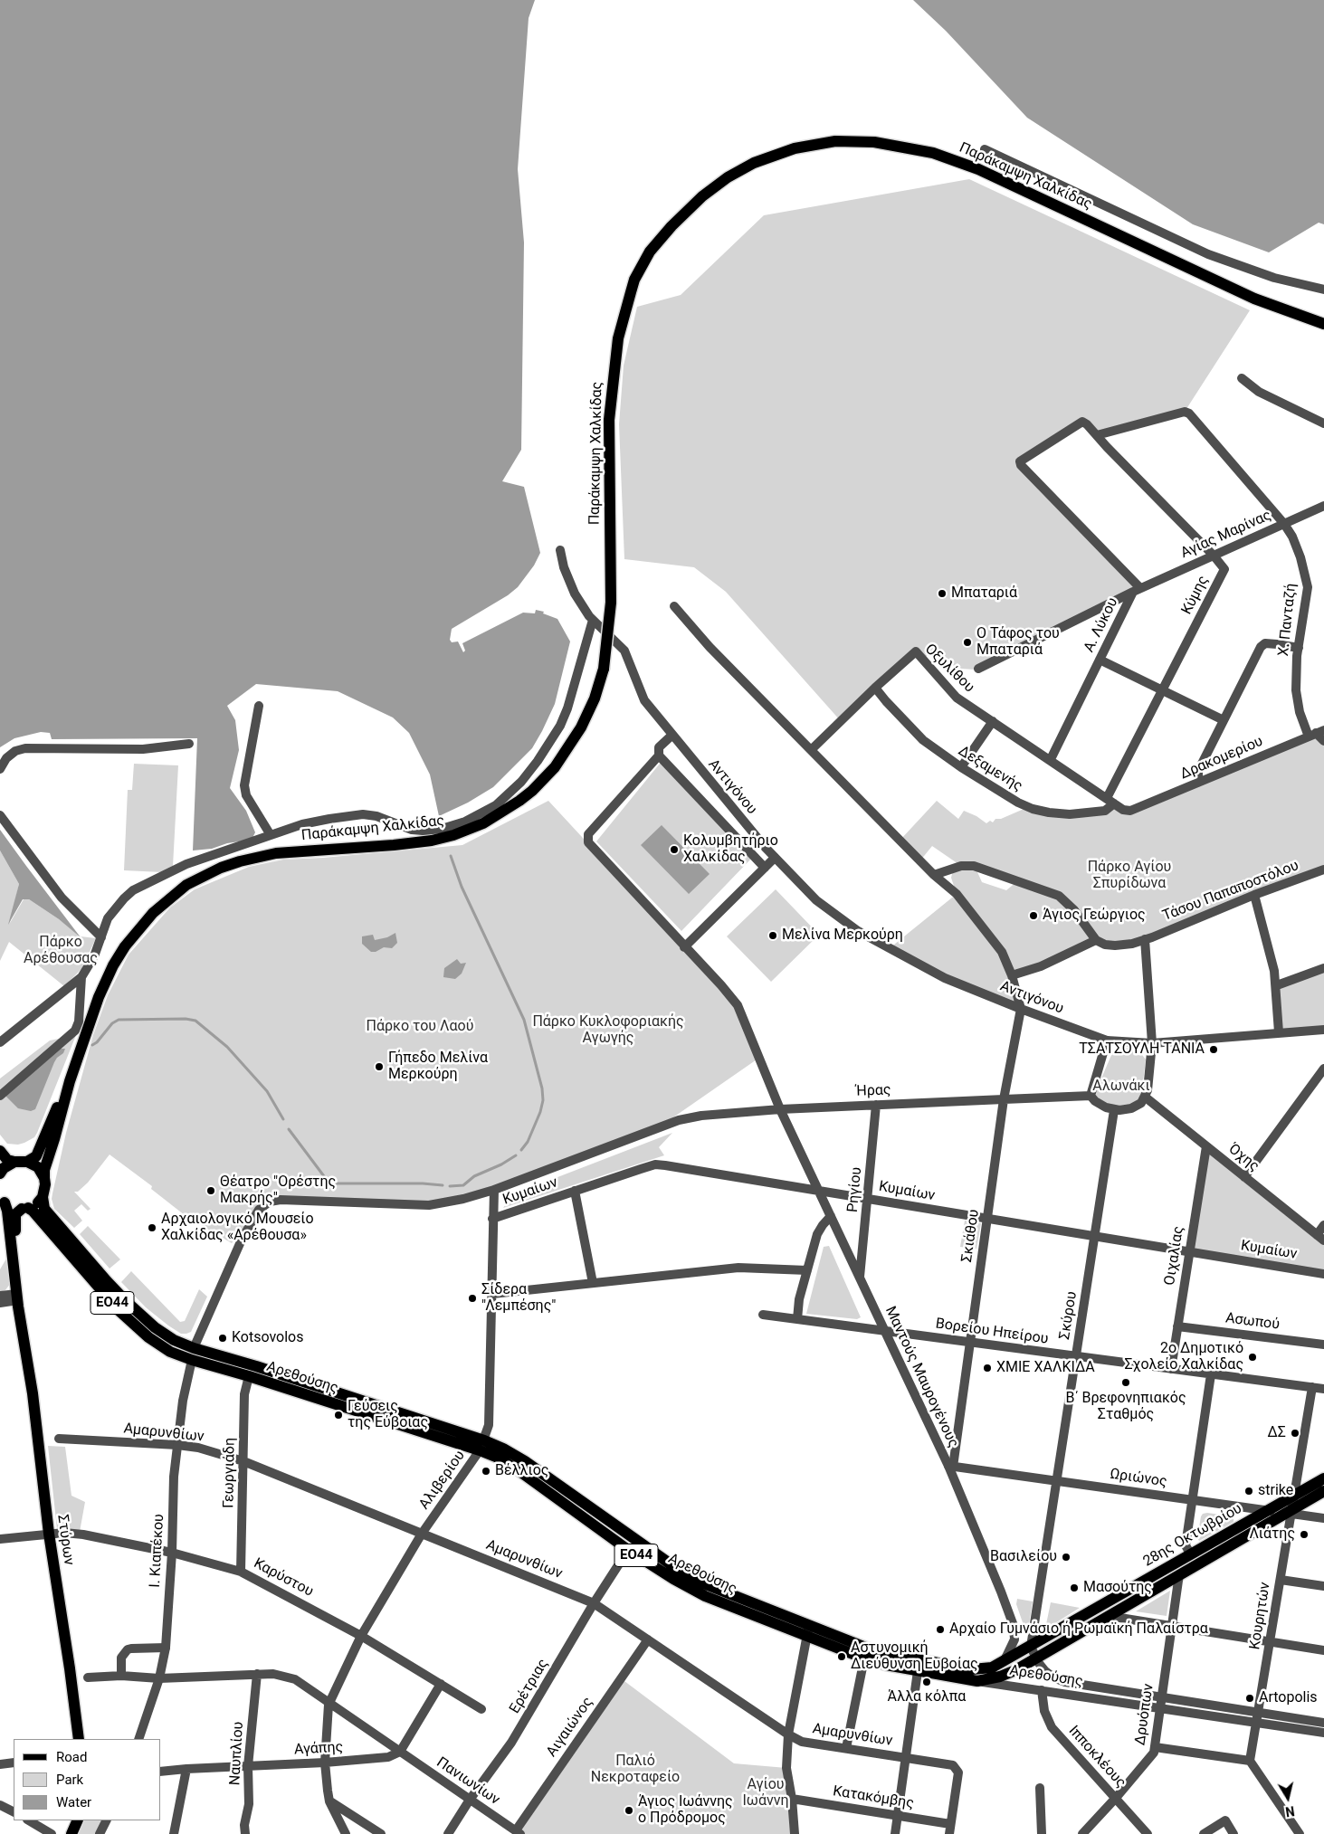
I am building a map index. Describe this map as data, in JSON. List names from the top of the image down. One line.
{"streets":{"main road":["Παράκαμψη Χαλκίδας","ΕΟ44","Αρεθούσης","28ης Οκτωβρίου","Στύρων"],"street":["Αγίας Μαρίνας","Κύμης","Χ. Πανταζή","Α. Λύκου","Οξυλίθου","Δρακομερίου","Δεξαμενής","Αντιγόνου","Τάσου Παπαποστόλου","Ήρας","Όχης","Ρηγίου","Κυμαίων","Σκιάθου","Οιχαλίας","Σκύρου","Ασωπού","Βορείου Ηπείρου","Μαντούς Μαυρογένους","Αμαρυνθίων","Γεωργιάδη","Ωριώνος","Αλιβερίου","Ι. Κιαπέκου","Καρύστου","Κουρητών","Ερέτριας","Δρυόπων","Αιγαιώνος","Αγάπης","Ναυπλίου","Ιπποκλέους","Πανιωνίων","Κατακόμβης"]},"crossings":[["Παράκαμψη Χαλκίδας","ΕΟ44"],["Αγίας Μαρίνας","Κύμης"],["Αγίας Μαρίνας","Χ. Πανταζή"],["Αγίας Μαρίνας","Α. Λύκου"],["Κύμης","Χ. Πανταζή"],["Κύμης","Α. Λύκου"],["Κύμης","Οξυλίθου"],["Κύμης","Δεξαμενής"],["Χ. Πανταζή","Δρακομερίου"],["Α. Λύκου","Οξυλίθου"],["Οξυλίθου","Δρακομερίου"],["Οξυλίθου","Δεξαμενής"],["Αντιγόνου","Σκιάθου"],["Ήρας","Ρηγίου"],["Ήρας","Σκιάθου"],["Ήρας","Μαντούς Μαυρογένους"],["Ήρας","Αρεθούσης"],["Ήρας","Αλιβερίου"],["Όχης","Οιχαλίας"],["Ρηγίου","Κυμαίων"],["Ρηγίου","Μαντούς Μαυρογένους"],["Κυμαίων","Σκιάθου"],["Κυμαίων","Οιχαλίας"],["Κυμαίων","Σκύρου"],["Κυμαίων","Μαντούς Μαυρογένους"],["Κυμαίων","Αλιβερίου"],["Σκιάθου","Βορείου Ηπείρου"],["Σκιάθου","Μαντούς Μαυρογένους"],["Σκιάθου","Ωριώνος"],["Οιχαλίας","Ασωπού"],["Οιχαλίας","Βορείου Ηπείρου"],["ΕΟ44","Αρεθούσης"],["ΕΟ44","Στύρων"],["Σκύρου","Βορείου Ηπείρου"],["Σκύρου","Αρεθούσης"],["Σκύρου","Ωριώνος"],["Σκύρου","28ης Οκτωβρίου"],["Βορείου Ηπείρου","Μαντούς Μαυρογένους"],["Βορείου Ηπείρου","Κουρητών"],["Μαντούς Μαυρογένους","Αρεθούσης"],["Μαντούς Μαυρογένους","Ωριώνος"],["Αρεθούσης","Γεωργιάδη"],["Αρεθούσης","Αλιβερίου"],["Αρεθούσης","28ης Οκτωβρίου"],["Αρεθούσης","Στύρων"],["Αρεθούσης","Ι. Κιαπέκου"],["Αρεθούσης","Κουρητών"],["Αρεθούσης","Ερέτριας"],["Αρεθούσης","Δρυόπων"],["Αρεθούσης","Ιπποκλέους"],["Αμαρυνθίων","Γεωργιάδη"],["Αμαρυνθίων","Αλιβερίου"],["Αμαρυνθίων","Ι. Κιαπέκου"],["Αμαρυνθίων","Ερέτριας"],["Αμαρυνθίων","Αιγαιώνος"],["Αμαρυνθίων","Κατακόμβης"],["Γεωργιάδη","Καρύστου"],["Ωριώνος","28ης Οκτωβρίου"],["Ωριώνος","Κουρητών"],["Αλιβερίου","Καρύστου"],["Αλιβερίου","Αγάπης"],["Αλιβερίου","Πανιωνίων"],["28ης Οκτωβρίου","Κουρητών"],["28ης Οκτωβρίου","Δρυόπων"],["Στύρων","Καρύστου"],["Ι. Κιαπέκου","Καρύστου"],["Ι. Κιαπέκου","Πανιωνίων"],["Ερέτριας","Πανιωνίων"],["Δρυόπων","Ιπποκλέους"],["Αιγαιώνος","Πανιωνίων"],["Αγάπης","Ναυπλίου"],["Αγάπης","Πανιωνίων"],["Ναυπλίου","Πανιωνίων"]],"parks":["Πάρκο Αγίου Σπυρίδωνα","Πάρκο Αρέθουσας","Πάρκο Κυκλοφοριακής Αγωγής","Πάρκο του Λαού","Αλωνάκι","Παλιό Νεκροταφείο","Αγίου Ιωάννη"],"places":["Μπαταριά","Ο Τάφος του Μπαταριά","Κολυμβητήριο Χαλκίδας","Άγιος Γεώργιος","Μελίνα Μερκούρη","ΤΣΑΤΣΟΥΛΗ ΤΑΝΙΑ","Γήπεδο Μελίνα Μερκούρη","Θέατρο \"Ορέστης Μακρής\"","Αρχαιολογικό Μουσείο Χαλκίδας «Αρέθουσα»","Σίδερα \"Λεμπέσης\"","Kotsovolos","2ο Δημοτικό Σχολείο Χαλκίδας","ΧΜΙΕ ΧΑΛΚΙΔΑ","Β΄ Βρεφονηπιακός Σταθμός","Γεύσεις της Εύβοιας","ΔΣ","Βέλλιος","strike","Λιάτης","Βασιλείου","Μασούτης","Αρχαίο Γυμνάσιο ή Ρωμαϊκή Παλαίστρα","Αστυνομική Διεύθυνση Ευβοίας","Άλλα κόλπα","Artopolis","Άγιος Ιωάννης ο Πρόδρομος"],"legend":["Road","Park","Water"],"north":"bottom"}
